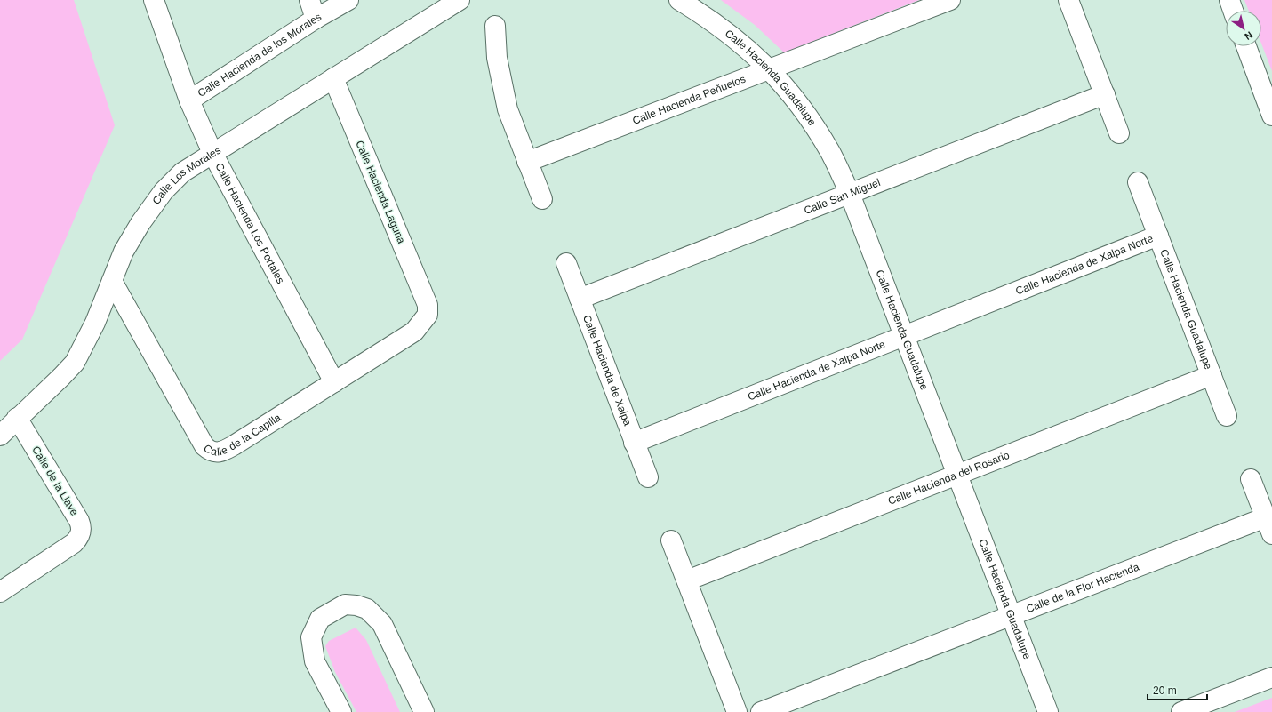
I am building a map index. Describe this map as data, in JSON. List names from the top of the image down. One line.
{"streets":{"street":["Calle Hacienda de los Morales","Calle Hacienda Guadalupe","Calle Hacienda Peñuelos","Calle Los Morales","Calle Hacienda Laguna","Calle San Miguel","Calle Hacienda Los Portales","Calle Hacienda de Xalpa Norte","Calle Hacienda de Xalpa","Calle de la Capilla","Calle Hacienda del Rosario","Calle de la Llave","Calle de la Flor Hacienda"]},"crossings":[["Calle Hacienda de los Morales","Calle Hacienda Los Portales"],["Calle Hacienda Guadalupe","Calle Hacienda Peñuelos"],["Calle Hacienda Guadalupe","Calle San Miguel"],["Calle Hacienda Guadalupe","Calle Hacienda de Xalpa Norte"],["Calle Hacienda Guadalupe","Calle Hacienda del Rosario"],["Calle Hacienda Guadalupe","Calle de la Flor Hacienda"],["Calle Los Morales","Calle Hacienda Laguna"],["Calle Los Morales","Calle Hacienda Los Portales"],["Calle Los Morales","Calle de la Capilla"],["Calle Los Morales","Calle de la Llave"],["Calle Hacienda Laguna","Calle de la Capilla"],["Calle San Miguel","Calle Hacienda de Xalpa"],["Calle Hacienda Los Portales","Calle de la Capilla"],["Calle Hacienda de Xalpa Norte","Calle Hacienda de Xalpa"]],"scale_bar":"20 m","north":"bottom right"}
